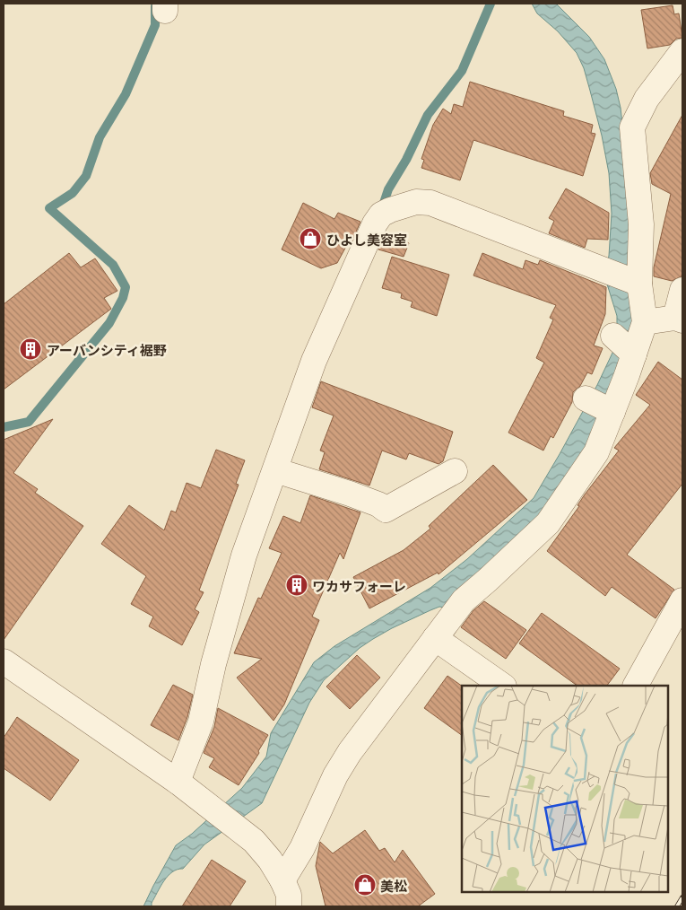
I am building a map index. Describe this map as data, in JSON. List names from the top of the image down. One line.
{"places":{"shop":["ひよし美容室","美松"],"building":["アーバンシティ裾野","ワカサフォーレ"]}}
